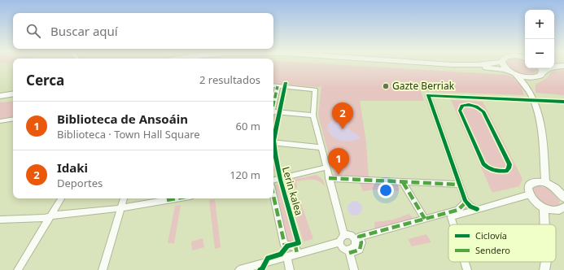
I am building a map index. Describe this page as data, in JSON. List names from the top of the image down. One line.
{"streets":{"street":["Lerin kalea"]},"places":["Gazte Berriak"],"legend":["Ciclovía","Sendero"],"page":{"map_buttons":["+","−"],"search":"Buscar aquí","heading":["Cerca","2 resultados"],"list":[{"mark":"1","name":"Biblioteca de Ansoáin","note":"Biblioteca · Town Hall Square","value":"60 m"},{"mark":"2","name":"Idaki","note":"Deportes","value":"120 m"}],"pins":["2","1"]}}
